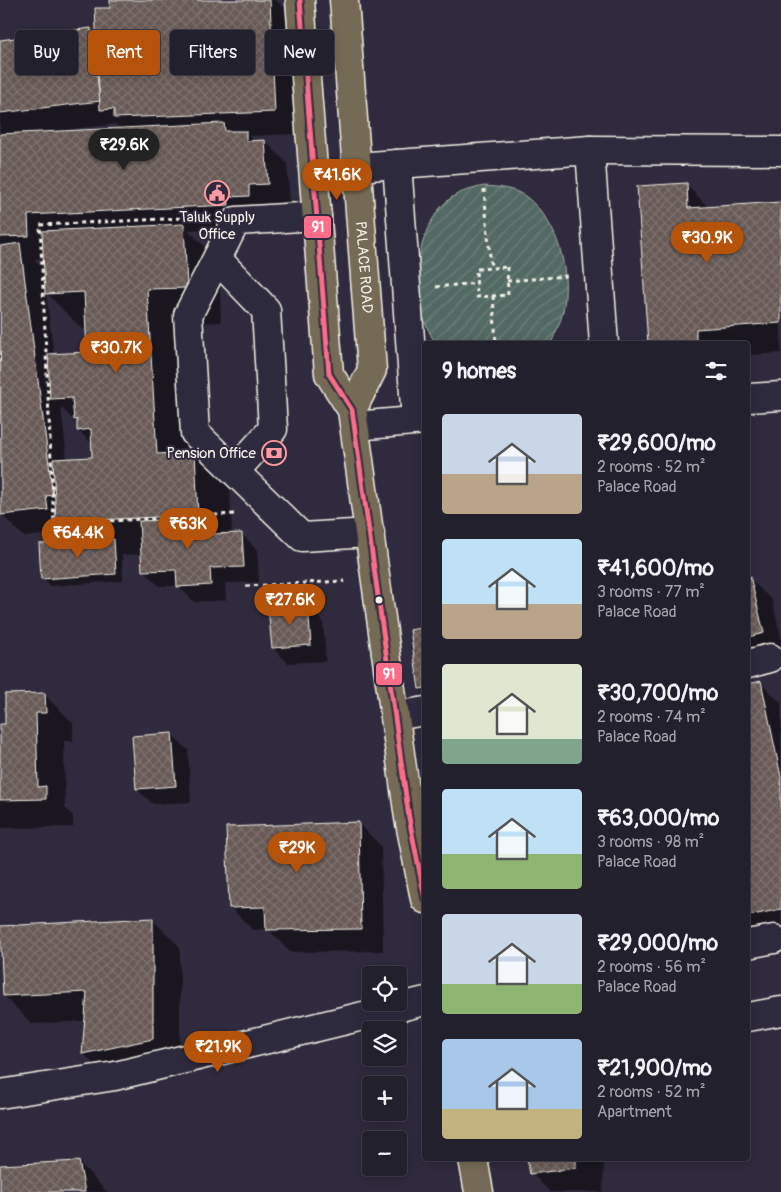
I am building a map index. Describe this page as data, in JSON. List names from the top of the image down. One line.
{"streets":{"main road":["PALACE ROAD"]},"places":{"public building":["Taluk Supply Office"],"bank":["Pension Office"]},"lines":["transit line 91"],"page":{"chip":["Buy","Rent","Filters","New"],"price":["₹29.6K","₹41.6K","₹30.9K","₹30.7K","₹63K","₹64.4K","₹27.6K","₹29K","₹21.9K"],"heading":"9 homes","list":[{"name":"₹29,600/mo","note":"2 rooms · 52 m² · Palace Road"},{"name":"₹41,600/mo","note":"3 rooms · 77 m² · Palace Road"},{"name":"₹30,700/mo","note":"2 rooms · 74 m² · Palace Road"},{"name":"₹63,000/mo","note":"3 rooms · 98 m² · Palace Road"},{"name":"₹29,000/mo","note":"2 rooms · 56 m² · Palace Road"},{"name":"₹21,900/mo","note":"2 rooms · 52 m² · Apartment"}],"map_buttons":["+","−"]}}
